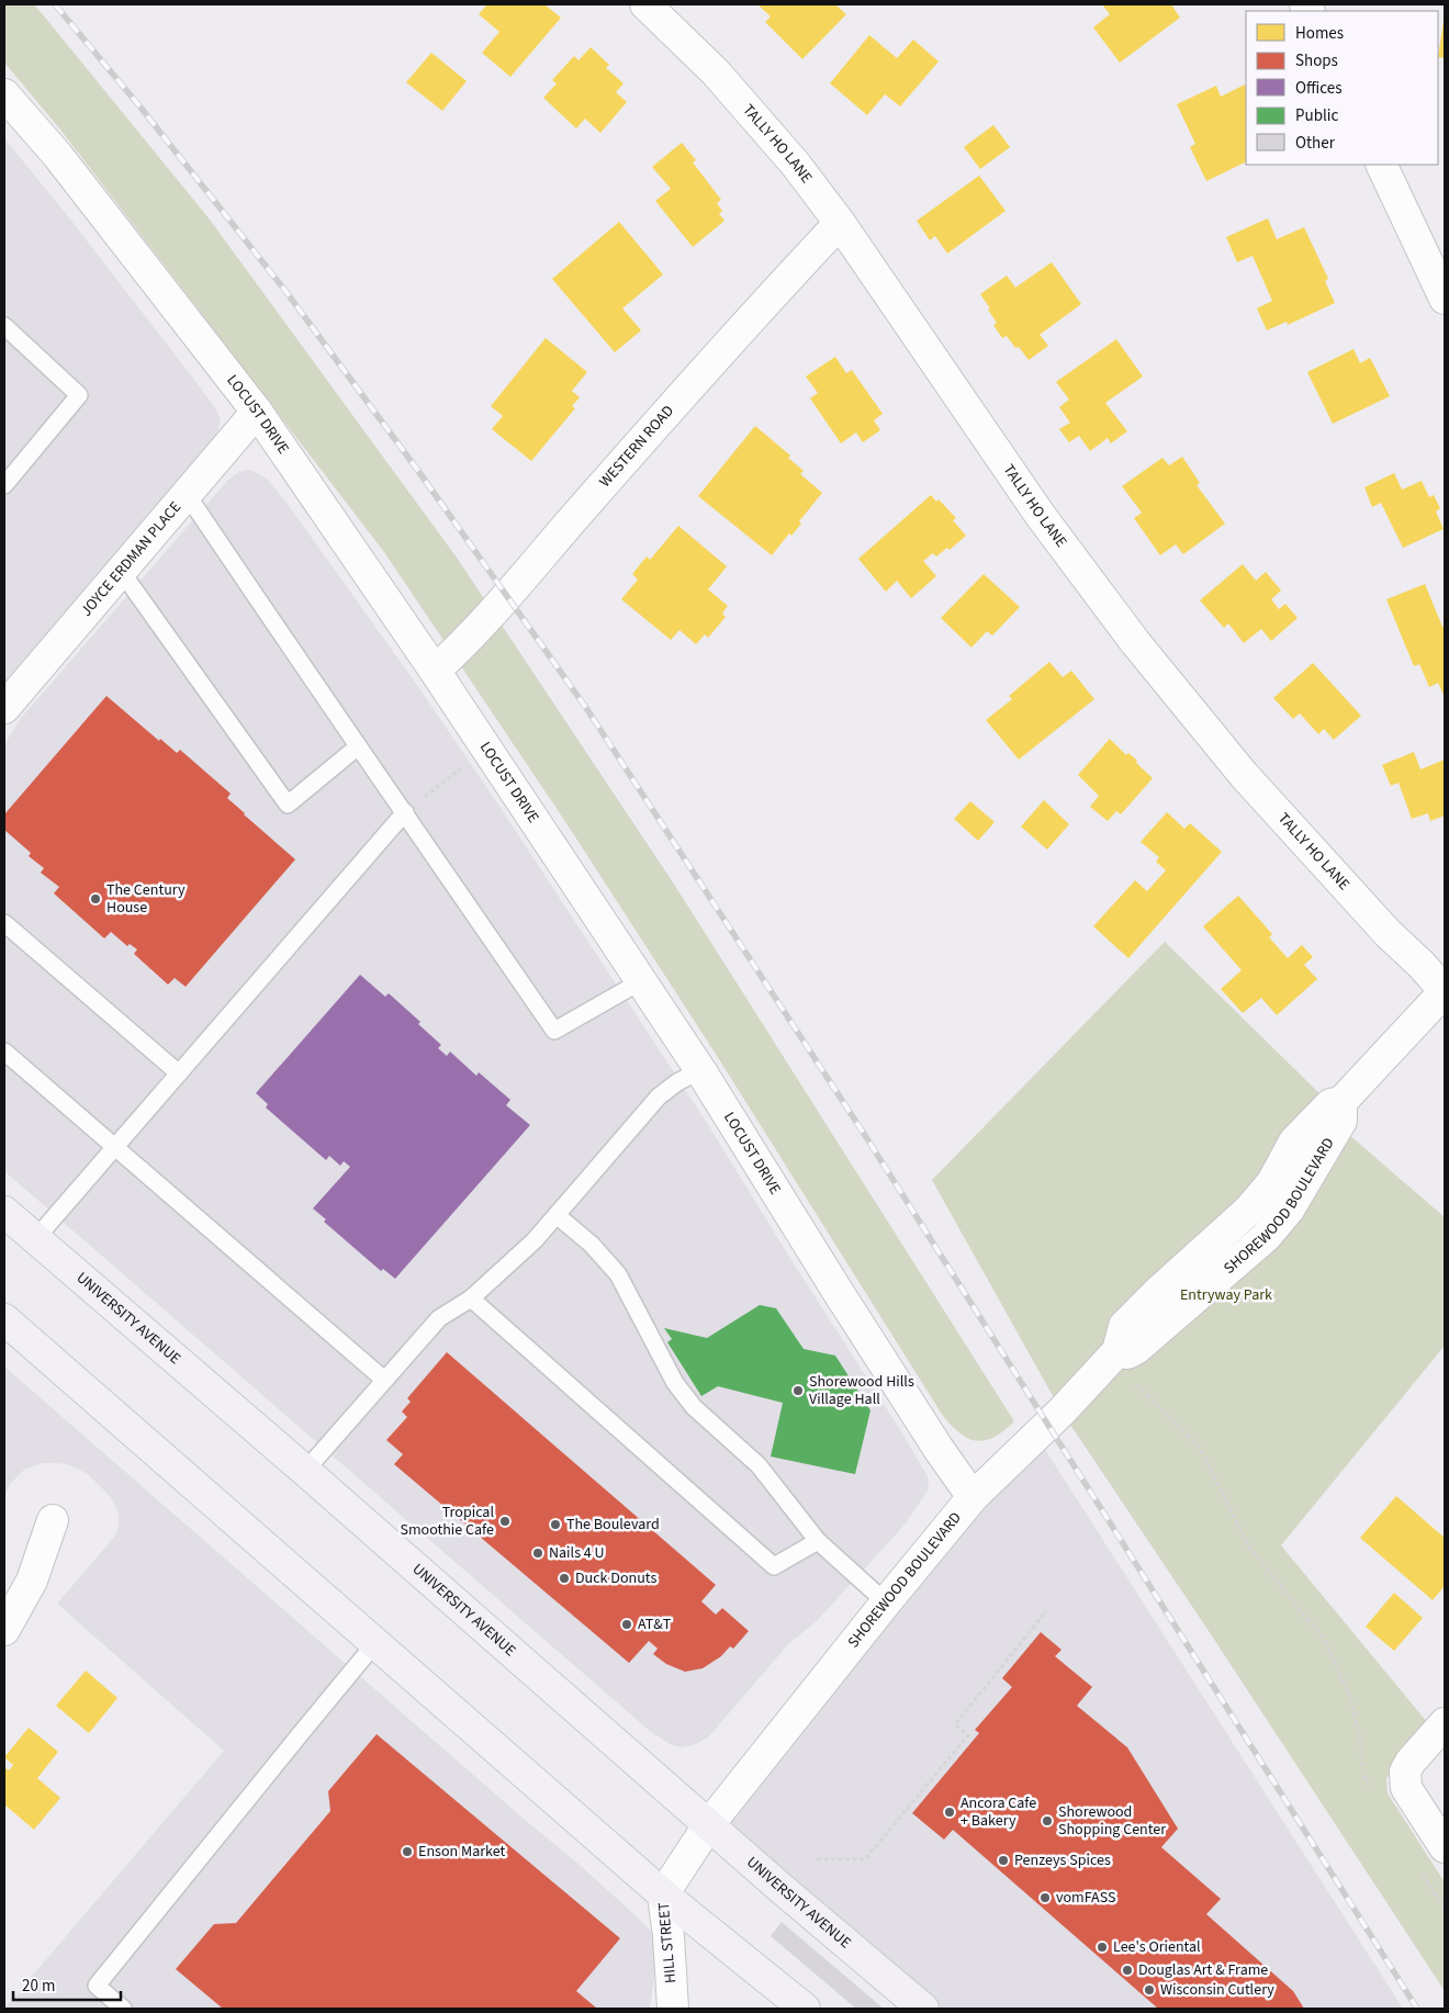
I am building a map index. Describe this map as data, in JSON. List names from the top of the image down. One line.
{"streets":{"main road":["UNIVERSITY AVENUE"],"street":["TALLY HO LANE","LOCUST DRIVE","WESTERN ROAD","JOYCE ERDMAN PLACE","SHOREWOOD BOULEVARD","HILL STREET"]},"crossings":[["TALLY HO LANE","WESTERN ROAD"],["TALLY HO LANE","SHOREWOOD BOULEVARD"],["LOCUST DRIVE","WESTERN ROAD"],["LOCUST DRIVE","JOYCE ERDMAN PLACE"],["LOCUST DRIVE","SHOREWOOD BOULEVARD"],["SHOREWOOD BOULEVARD","UNIVERSITY AVENUE"],["SHOREWOOD BOULEVARD","HILL STREET"],["UNIVERSITY AVENUE","HILL STREET"]],"parks":["Entryway Park"],"places":["The Century House","Shorewood Hills Village Hall","Tropical Smoothie Cafe","The Boulevard","Nails 4 U","Duck Donuts","AT&T","Ancora Cafe + Bakery","Shorewood Shopping Center","Enson Market","Penzeys Spices","vomFASS","Lee's Oriental","Douglas Art & Frame","Wisconsin Cutlery"],"legend":["Homes","Shops","Offices","Public","Other"],"scale_bar":"20 m"}
